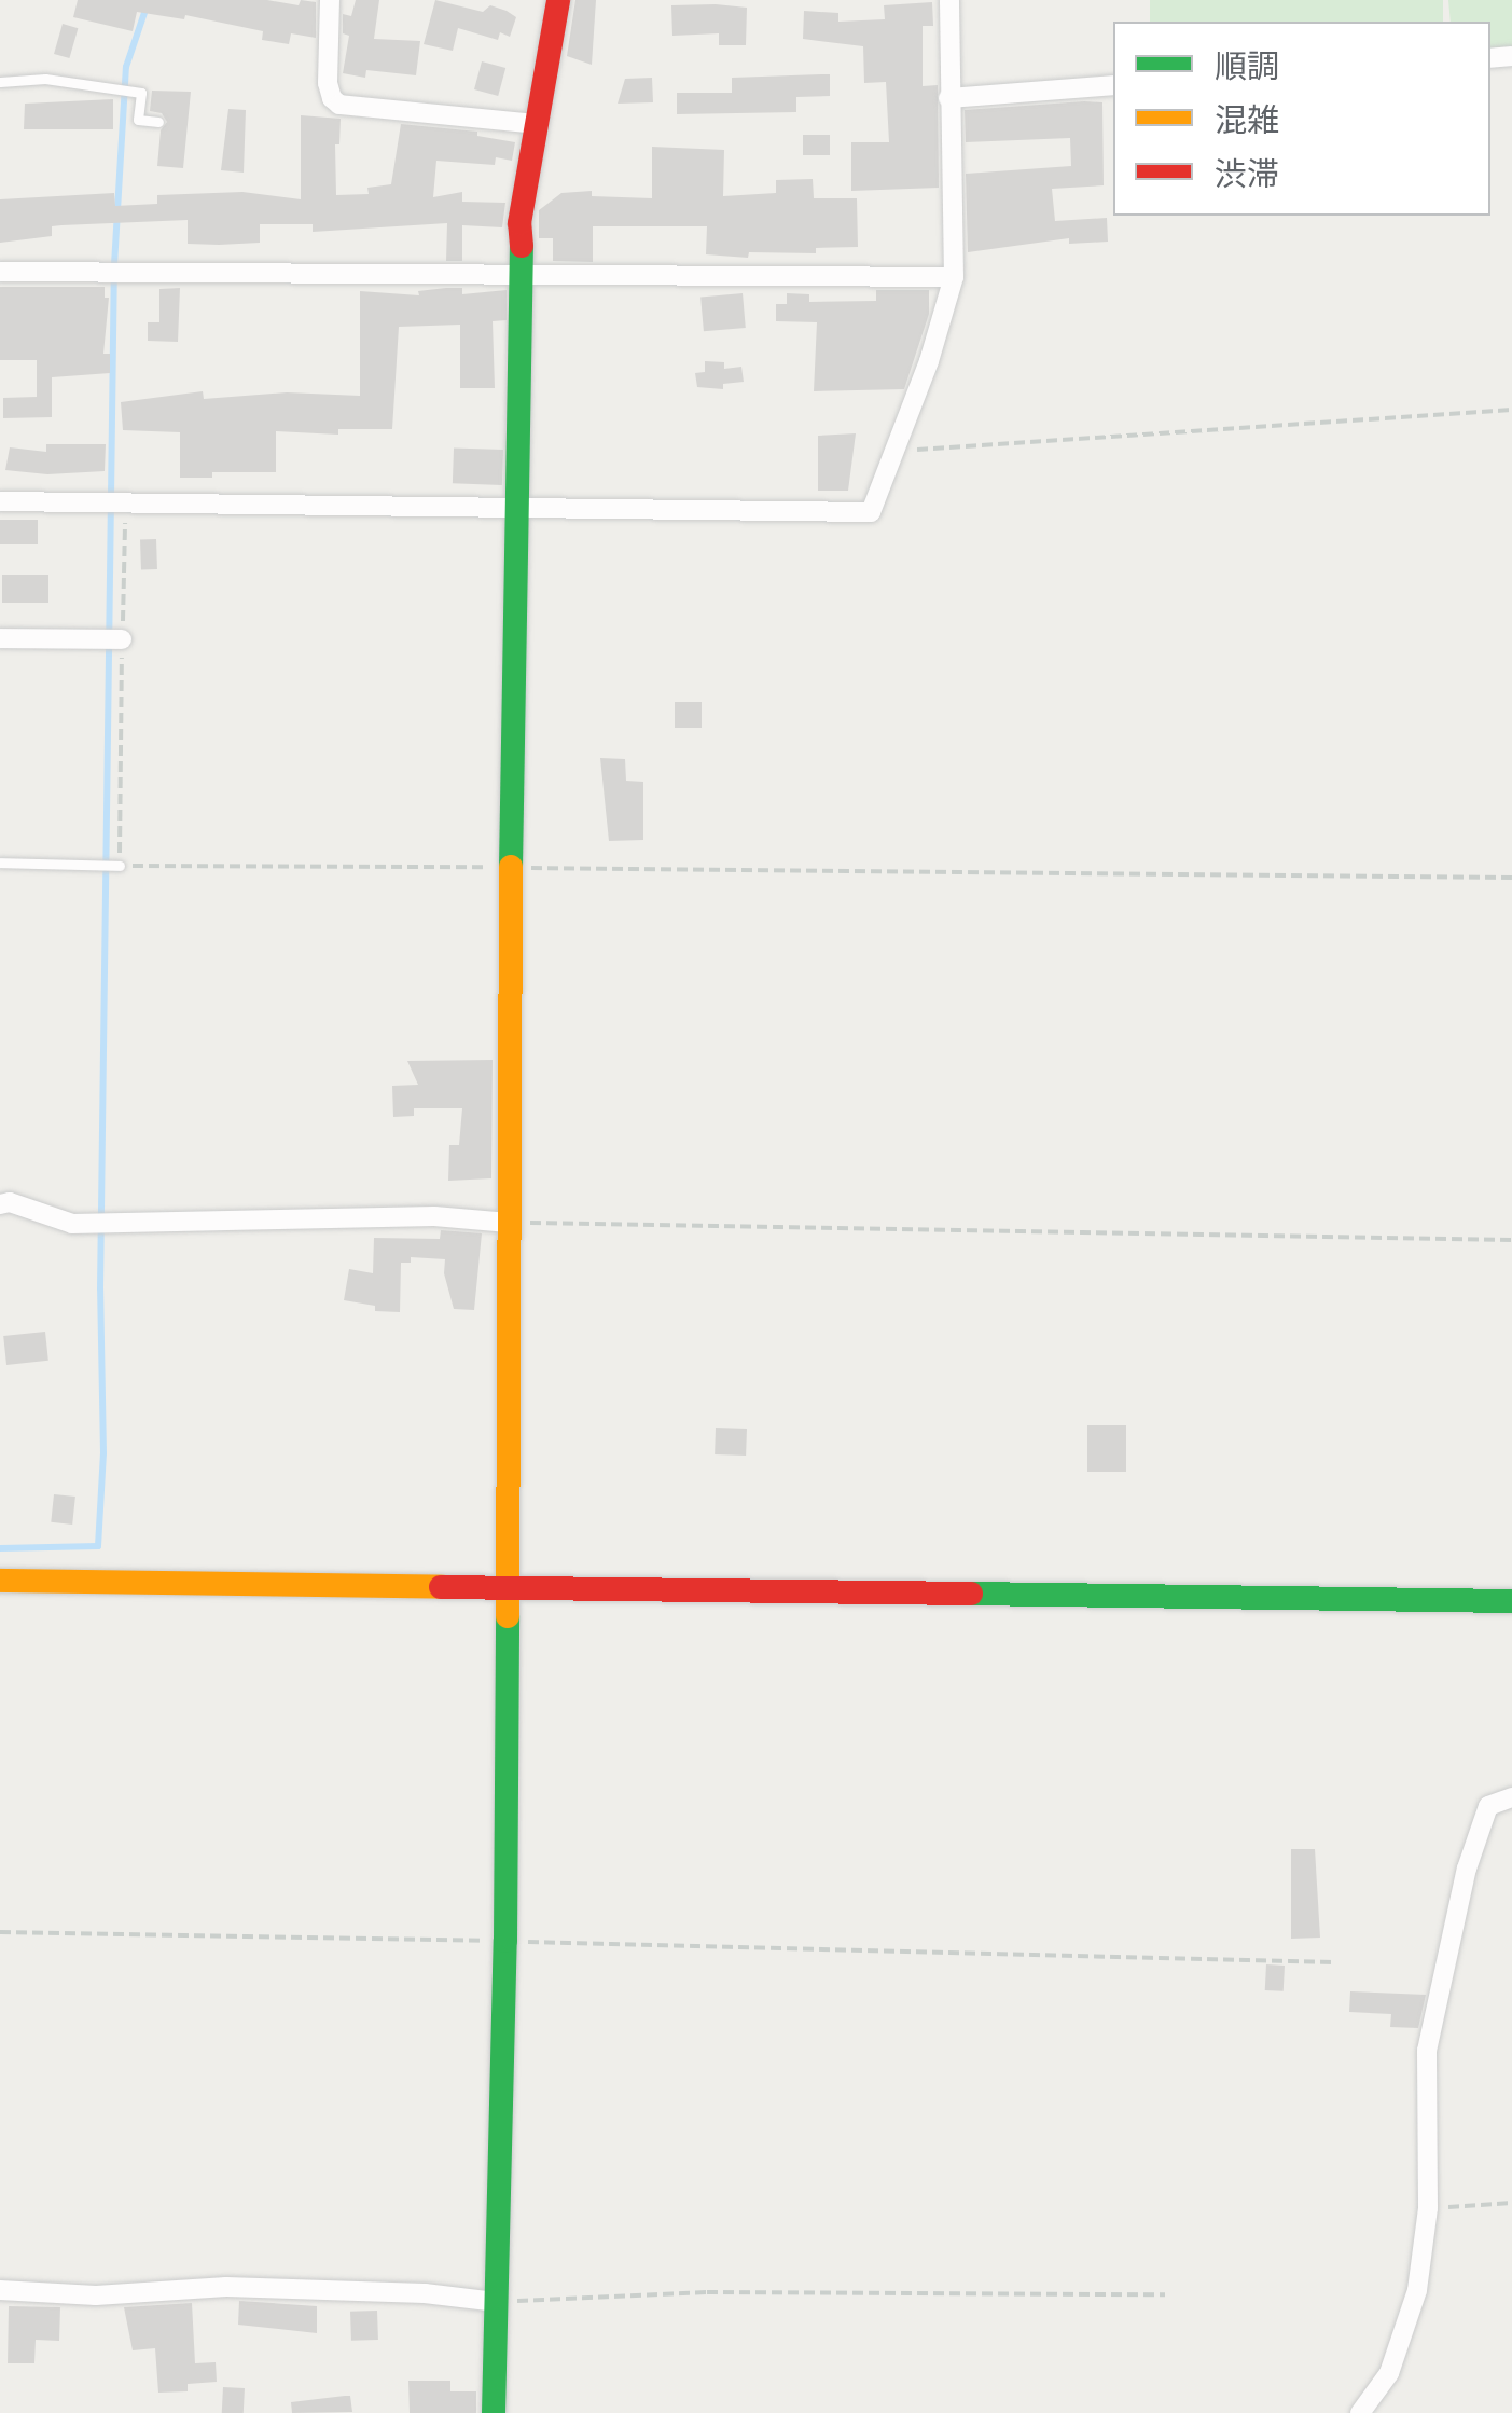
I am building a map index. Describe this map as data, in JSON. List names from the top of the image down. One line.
{"legend":["順調","混雑","渋滞"]}
